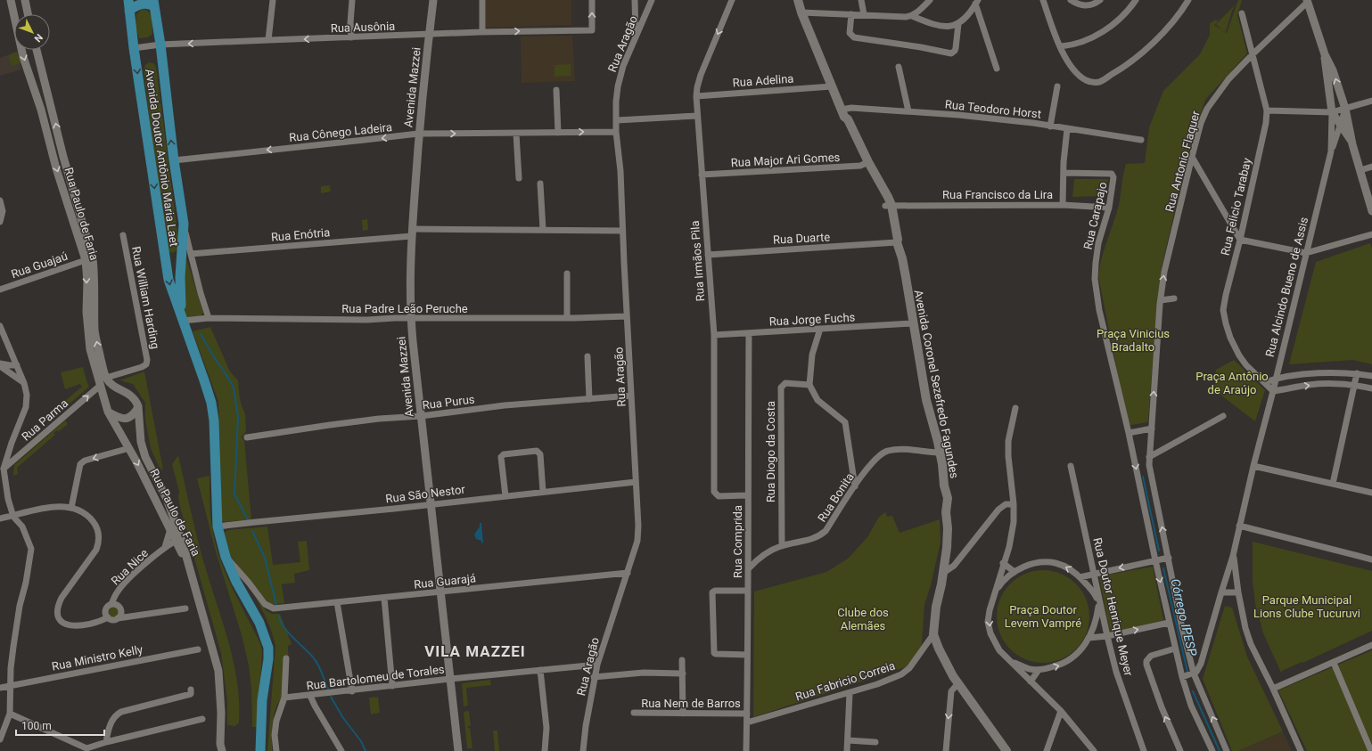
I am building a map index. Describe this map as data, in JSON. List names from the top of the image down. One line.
{"streets":{"main road":["Avenida Doutor Antônio Maria Laet","Avenida Coronel Sezefredo Fagundes"],"street":["Rua Ausônia","Rua Aragão","Rua Adelina","Avenida Mazzei","Rua Teodoro Horst","Rua Cônego Ladeira","Rua Major Ari Gomes","Rua Antonio Flaquer","Rua Francisco da Lira","Rua Felicio Tarabay","Rua Paulo de Faria","Rua Carapajo","Rua Enótria","Rua Duarte","Rua Irmãos Pìla","Rua Guajaú","Rua Alcindo Bueno de Assis","Rua William Harding","Rua Padre Leão Peruche","Rua Jorge Fuchs","Rua Purus","Rua Parma","Rua Diogo da Costa","Rua São Nestor","Rua Bonita","Rua Comprida","Rua Nice","Rua Guarajá","Rua Doutor Henrique Meyer","Rua Ministro Kelly","Rua Bartolomeu de Torales","Rua Fabricio Correia","Rua Nem de Barros"]},"crossings":[["Rua Ausônia","Avenida Mazzei"],["Rua Ausônia","Avenida Doutor Antônio Maria Laet"],["Rua Aragão","Rua Cônego Ladeira"],["Rua Aragão","Rua Enótria"],["Rua Aragão","Rua Padre Leão Peruche"],["Rua Aragão","Rua Purus"],["Rua Aragão","Rua São Nestor"],["Rua Aragão","Rua Guarajá"],["Rua Aragão","Rua Bartolomeu de Torales"],["Rua Adelina","Rua Irmãos Pìla"],["Avenida Mazzei","Rua Cônego Ladeira"],["Avenida Mazzei","Rua Enótria"],["Avenida Mazzei","Rua Padre Leão Peruche"],["Avenida Mazzei","Rua Purus"],["Avenida Mazzei","Rua São Nestor"],["Avenida Mazzei","Rua Guarajá"],["Avenida Mazzei","Rua Bartolomeu de Torales"],["Rua Teodoro Horst","Avenida Coronel Sezefredo Fagundes"],["Rua Cônego Ladeira","Avenida Doutor Antônio Maria Laet"],["Avenida Doutor Antônio Maria Laet","Rua Enótria"],["Avenida Doutor Antônio Maria Laet","Rua Padre Leão Peruche"],["Avenida Doutor Antônio Maria Laet","Rua São Nestor"],["Avenida Doutor Antônio Maria Laet","Rua Guarajá"],["Rua Major Ari Gomes","Rua Irmãos Pìla"],["Rua Major Ari Gomes","Avenida Coronel Sezefredo Fagundes"],["Rua Antonio Flaquer","Rua Felicio Tarabay"],["Rua Antonio Flaquer","Rua Alcindo Bueno de Assis"],["Rua Francisco da Lira","Rua Carapajo"],["Rua Francisco da Lira","Avenida Coronel Sezefredo Fagundes"],["Rua Felicio Tarabay","Rua Alcindo Bueno de Assis"],["Rua Paulo de Faria","Rua Guajaú"],["Rua Paulo de Faria","Rua William Harding"],["Rua Paulo de Faria","Rua Parma"],["Rua Paulo de Faria","Rua Nice"],["Rua Duarte","Rua Irmãos Pìla"],["Rua Duarte","Avenida Coronel Sezefredo Fagundes"],["Rua Irmãos Pìla","Rua Jorge Fuchs"],["Rua Irmãos Pìla","Rua Comprida"],["Rua Jorge Fuchs","Avenida Coronel Sezefredo Fagundes"],["Rua Jorge Fuchs","Rua Comprida"],["Avenida Coronel Sezefredo Fagundes","Rua Bonita"],["Avenida Coronel Sezefredo Fagundes","Rua Fabricio Correia"],["Rua Diogo da Costa","Rua Bonita"],["Rua Bonita","Rua Comprida"],["Rua Comprida","Rua Fabricio Correia"],["Rua Comprida","Rua Nem de Barros"]],"one_way":["Rua Antonio Flaquer","Rua Parma"],"districts":["VILA MAZZEI"],"water":["Córrego IPESP"],"parks":["Praça Vinicius Bradalto","Praça Antônio de Araújo","Parque Municipal Lions Clube Tucuruvi","Praça Doutor Levem Vampré","Clube dos Alemães"],"scale_bar":"100 m","north":"bottom right"}
